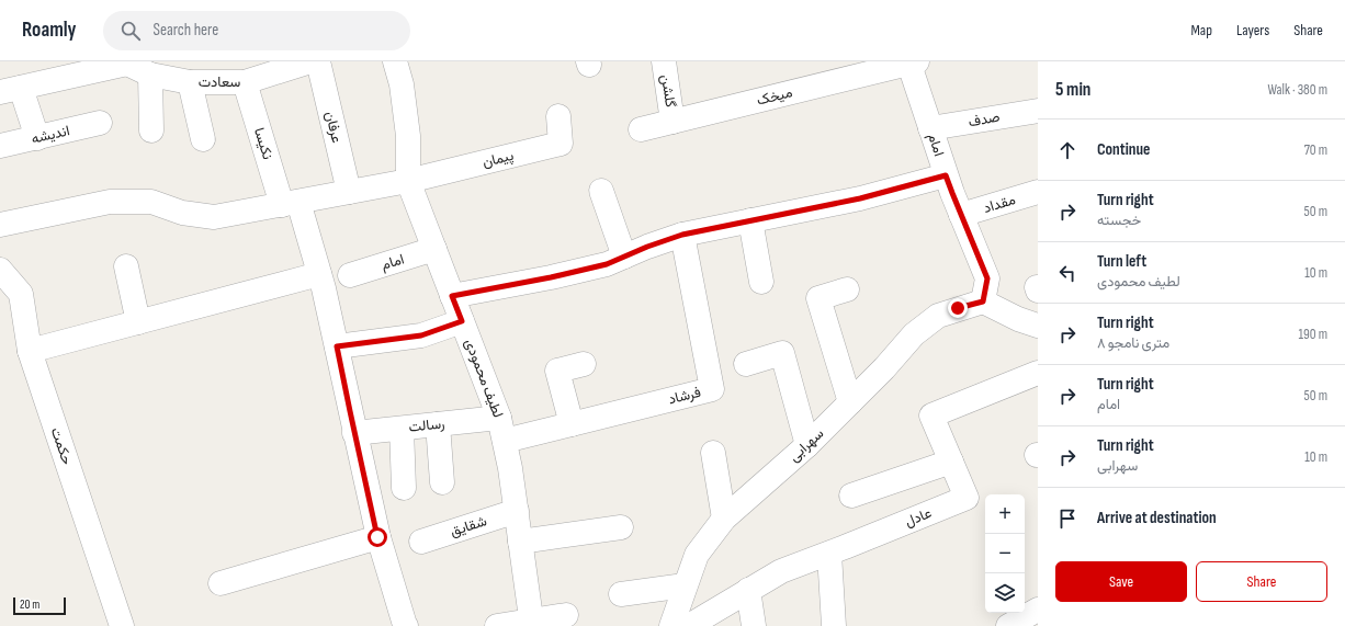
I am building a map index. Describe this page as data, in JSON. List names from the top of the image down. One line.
{"streets":{"street":["سعادت","گلشن","میخک","صدف","عرفان","اندیشه","نکیسا","امام","پیمان","مقداد","لطیف محمودی","فرشاد","رسالت","سهرابی","حکمت","عادل","شقایق"]},"crossings":[["سعادت","نکیسا"],["گلشن","میخک"],["میخک","امام"],["صدف","امام"],["نکیسا","رسالت"],["امام","مقداد"],["امام","لطیف محمودی"],["امام","سهرابی"],["پیمان","لطیف محمودی"],["لطیف محمودی","فرشاد"],["لطیف محمودی","رسالت"],["لطیف محمودی","شقایق"]],"scale_bar":"20 m","page":{"header":"Roamly","search":"Search here","nav":["Map","Layers","Share"],"heading":["5 min","Walk · 380 m"],"list":[["Continue","70 m"],["Turn right","خجسته","50 m"],["Turn left","لطیف محمودی","10 m"],["Turn right","۸ متری نامجو","190 m"],["Turn right","امام","50 m"],["Turn right","سهرابی","10 m"],"Arrive at destination"],"map_buttons":["+","−"],"buttons":["Save","Share"],"scale":"20 m"}}
